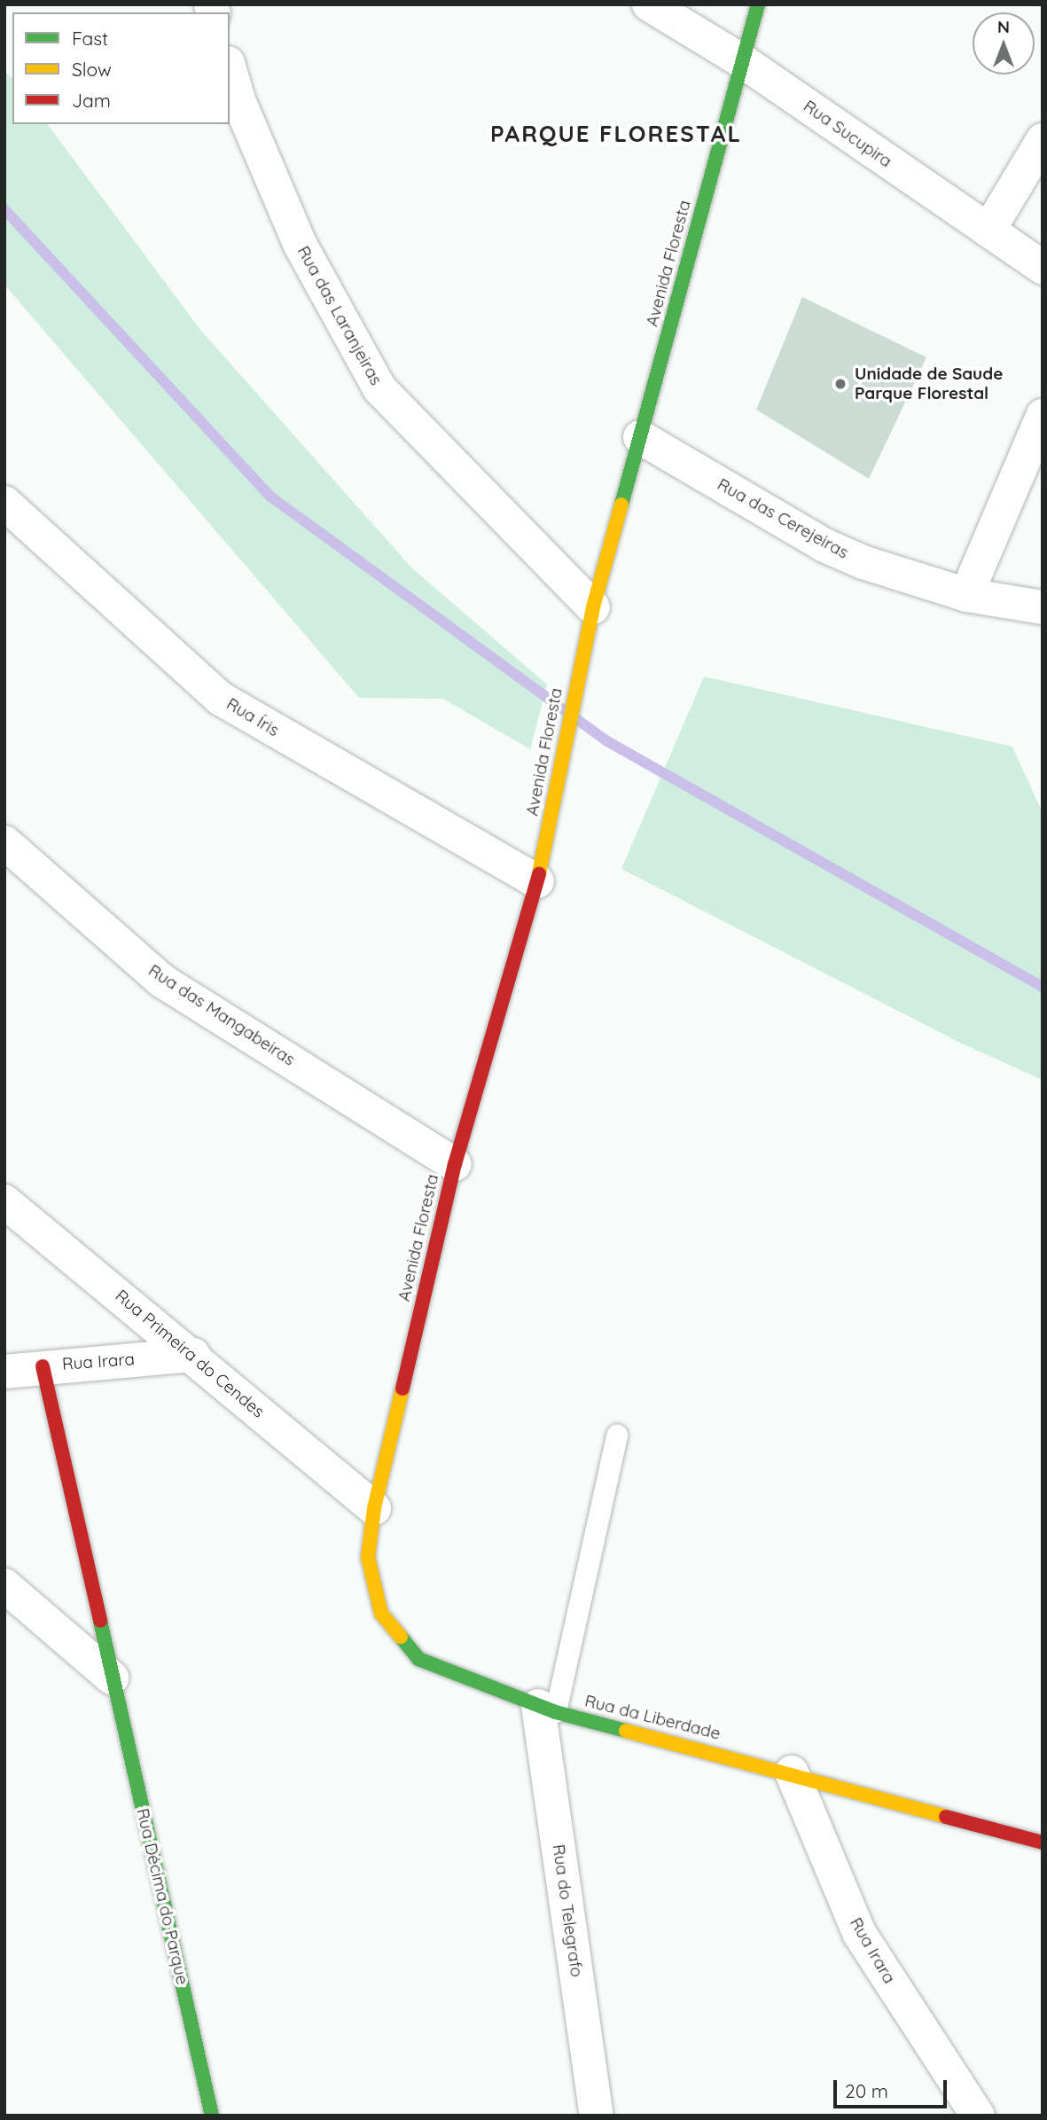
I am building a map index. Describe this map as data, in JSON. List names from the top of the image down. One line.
{"streets":{"street":["Rua Sucupira","Avenida Floresta","Rua das Laranjeiras","Rua das Cerejeiras","Rua Íris","Rua das Mangabeiras","Rua Primeira do Cendes","Rua Irara","Rua da Liberdade","Rua Décima do Parque","Rua do Telegrafo"]},"crossings":[["Rua Sucupira","Avenida Floresta"],["Avenida Floresta","Rua das Laranjeiras"],["Avenida Floresta","Rua das Cerejeiras"],["Avenida Floresta","Rua Íris"],["Avenida Floresta","Rua das Mangabeiras"],["Avenida Floresta","Rua Primeira do Cendes"],["Avenida Floresta","Rua da Liberdade"],["Rua Primeira do Cendes","Rua Irara"],["Rua Primeira do Cendes","Rua da Liberdade"],["Rua Irara","Rua da Liberdade"],["Rua Irara","Rua Décima do Parque"],["Rua da Liberdade","Rua do Telegrafo"]],"districts":["PARQUE FLORESTAL"],"places":["Unidade de Saude Parque Florestal"],"legend":["Fast","Slow","Jam"],"scale_bar":"20 m","north":"top"}
